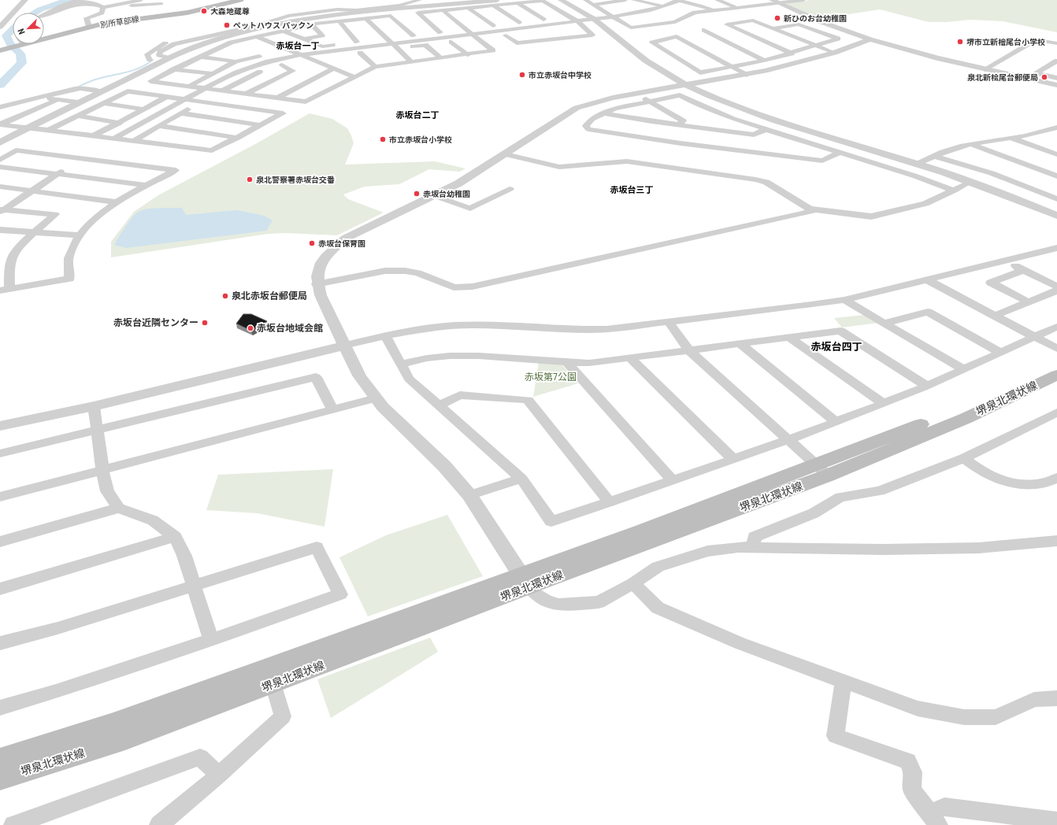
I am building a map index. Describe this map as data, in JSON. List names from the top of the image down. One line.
{"streets":{"main road":["別所草部線","堺泉北環状線"]},"districts":["赤坂台一丁","赤坂台二丁","赤坂台三丁","赤坂台四丁"],"parks":["赤坂第7公園"],"places":["大森地蔵尊","新ひのお台幼稚園","ペットハウス パックン","堺市立新檜尾台小学校","市立赤坂台中学校","泉北新桧尾台郵便局","市立赤坂台小学校","泉北警察署赤坂台交番","赤坂台幼稚園","赤坂台保育園","泉北赤坂台郵便局","赤坂台近隣センター","赤坂台地域会館"],"north":"bottom left"}
